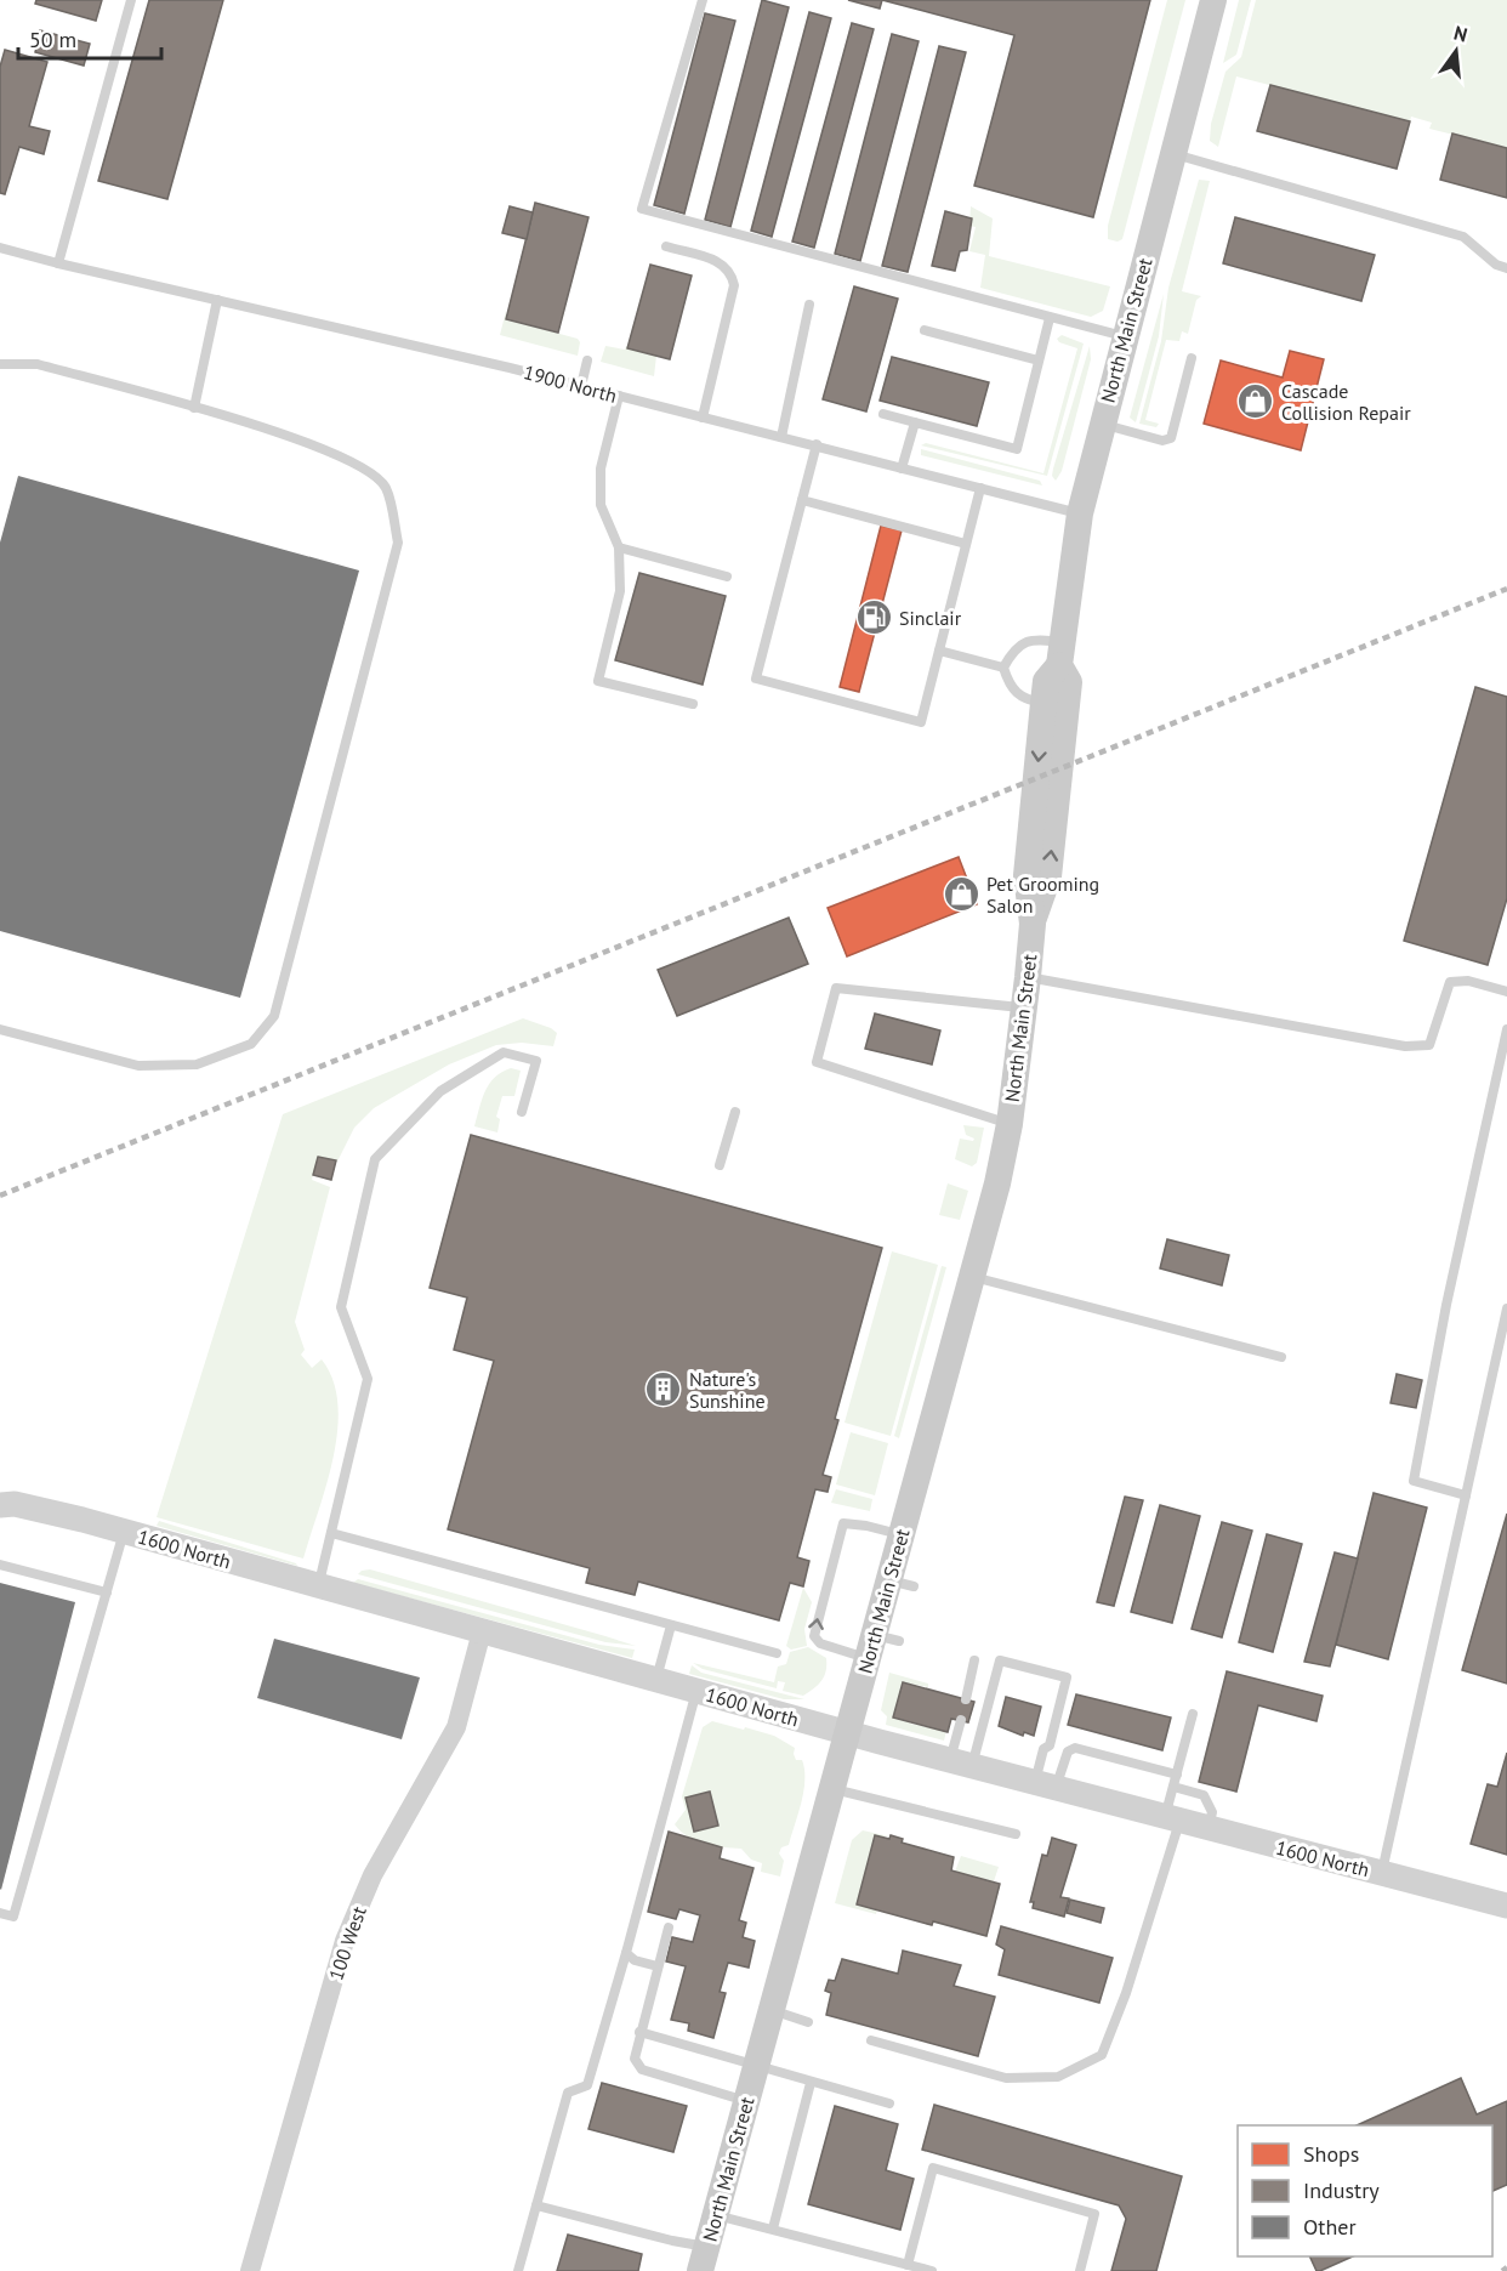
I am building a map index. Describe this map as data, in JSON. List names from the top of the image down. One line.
{"streets":{"main road":["North Main Street"],"street":["1600 North","100 West"],"lane":["1900 North"]},"crossings":[["North Main Street","1900 North"],["North Main Street","1600 North"],["1600 North","100 West"]],"places":{"shop":["Cascade Collision Repair","Pet Grooming Salon"],"fuel station":["Sinclair"],"building":["Nature's Sunshine"]},"legend":["Shops","Industry","Other"],"scale_bar":"50 m","north":"top"}
